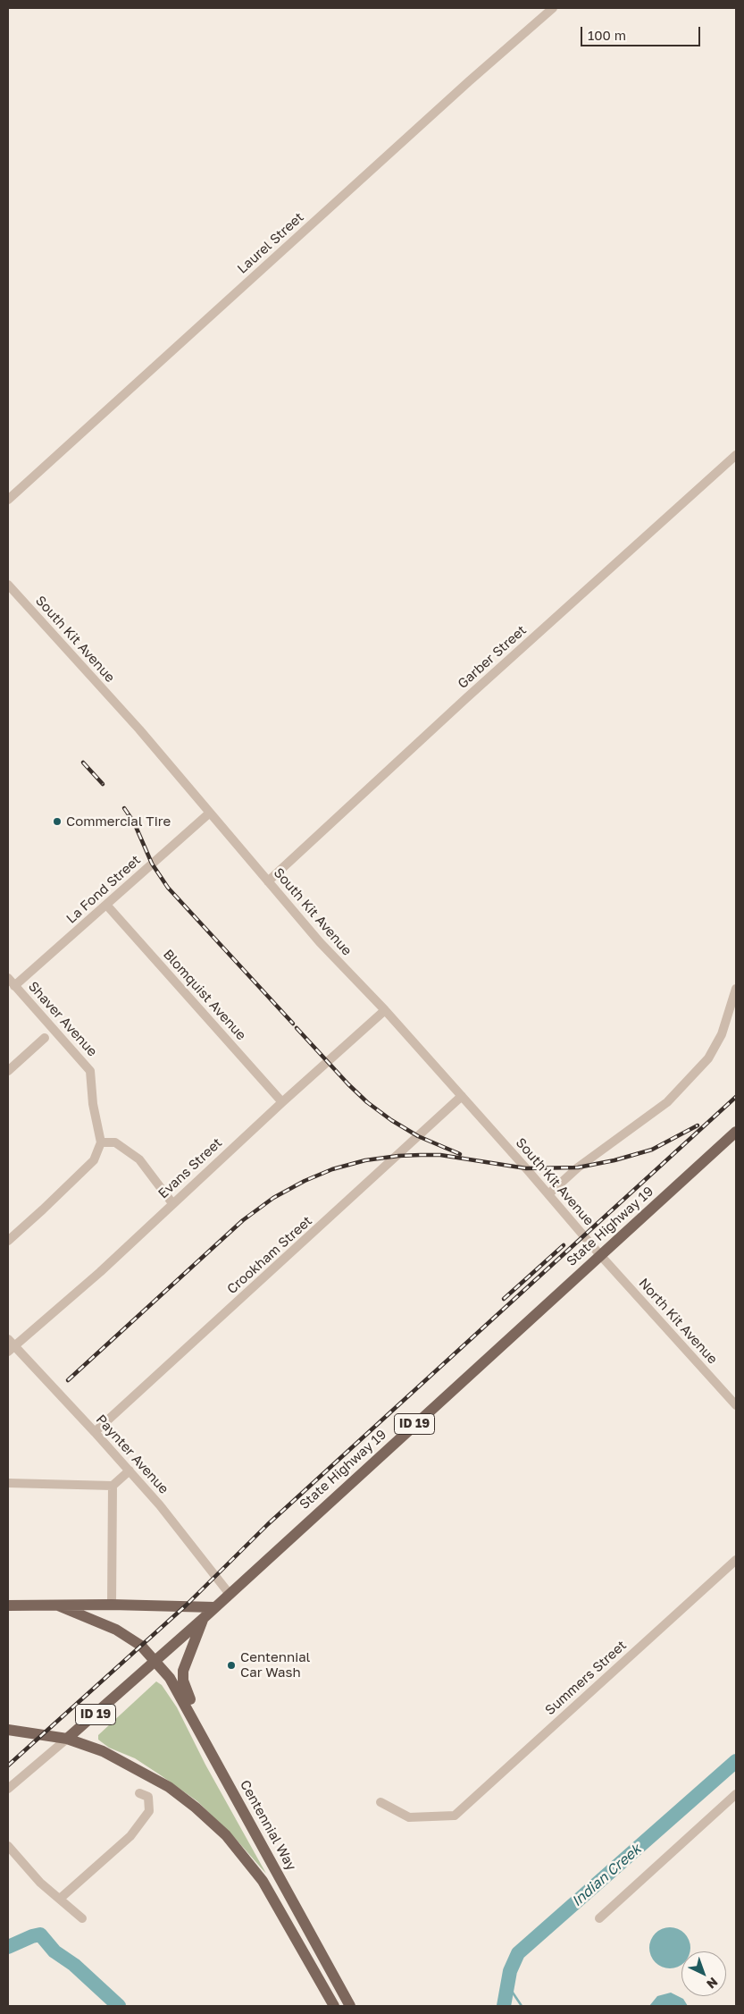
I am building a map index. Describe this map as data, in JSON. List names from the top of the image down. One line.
{"streets":{"main road":["State Highway 19","ID 19","Centennial Way"],"street":["Laurel Street","South Kit Avenue","Garber Street","La Fond Street","Blomquist Avenue","Shaver Avenue","Evans Street","Crookham Street","North Kit Avenue","Paynter Avenue","Summers Street"]},"crossings":[["South Kit Avenue","Garber Street"],["South Kit Avenue","La Fond Street"],["South Kit Avenue","Evans Street"],["South Kit Avenue","State Highway 19"],["South Kit Avenue","Crookham Street"],["South Kit Avenue","North Kit Avenue"],["La Fond Street","Blomquist Avenue"],["La Fond Street","Shaver Avenue"],["Blomquist Avenue","Evans Street"],["Evans Street","Paynter Avenue"],["State Highway 19","North Kit Avenue"],["State Highway 19","Paynter Avenue"],["State Highway 19","Centennial Way"],["Crookham Street","Paynter Avenue"]],"water":["Indian Creek"],"places":["Commercial Tire","Centennial Car Wash"],"scale_bar":"100 m","north":"bottom right"}
